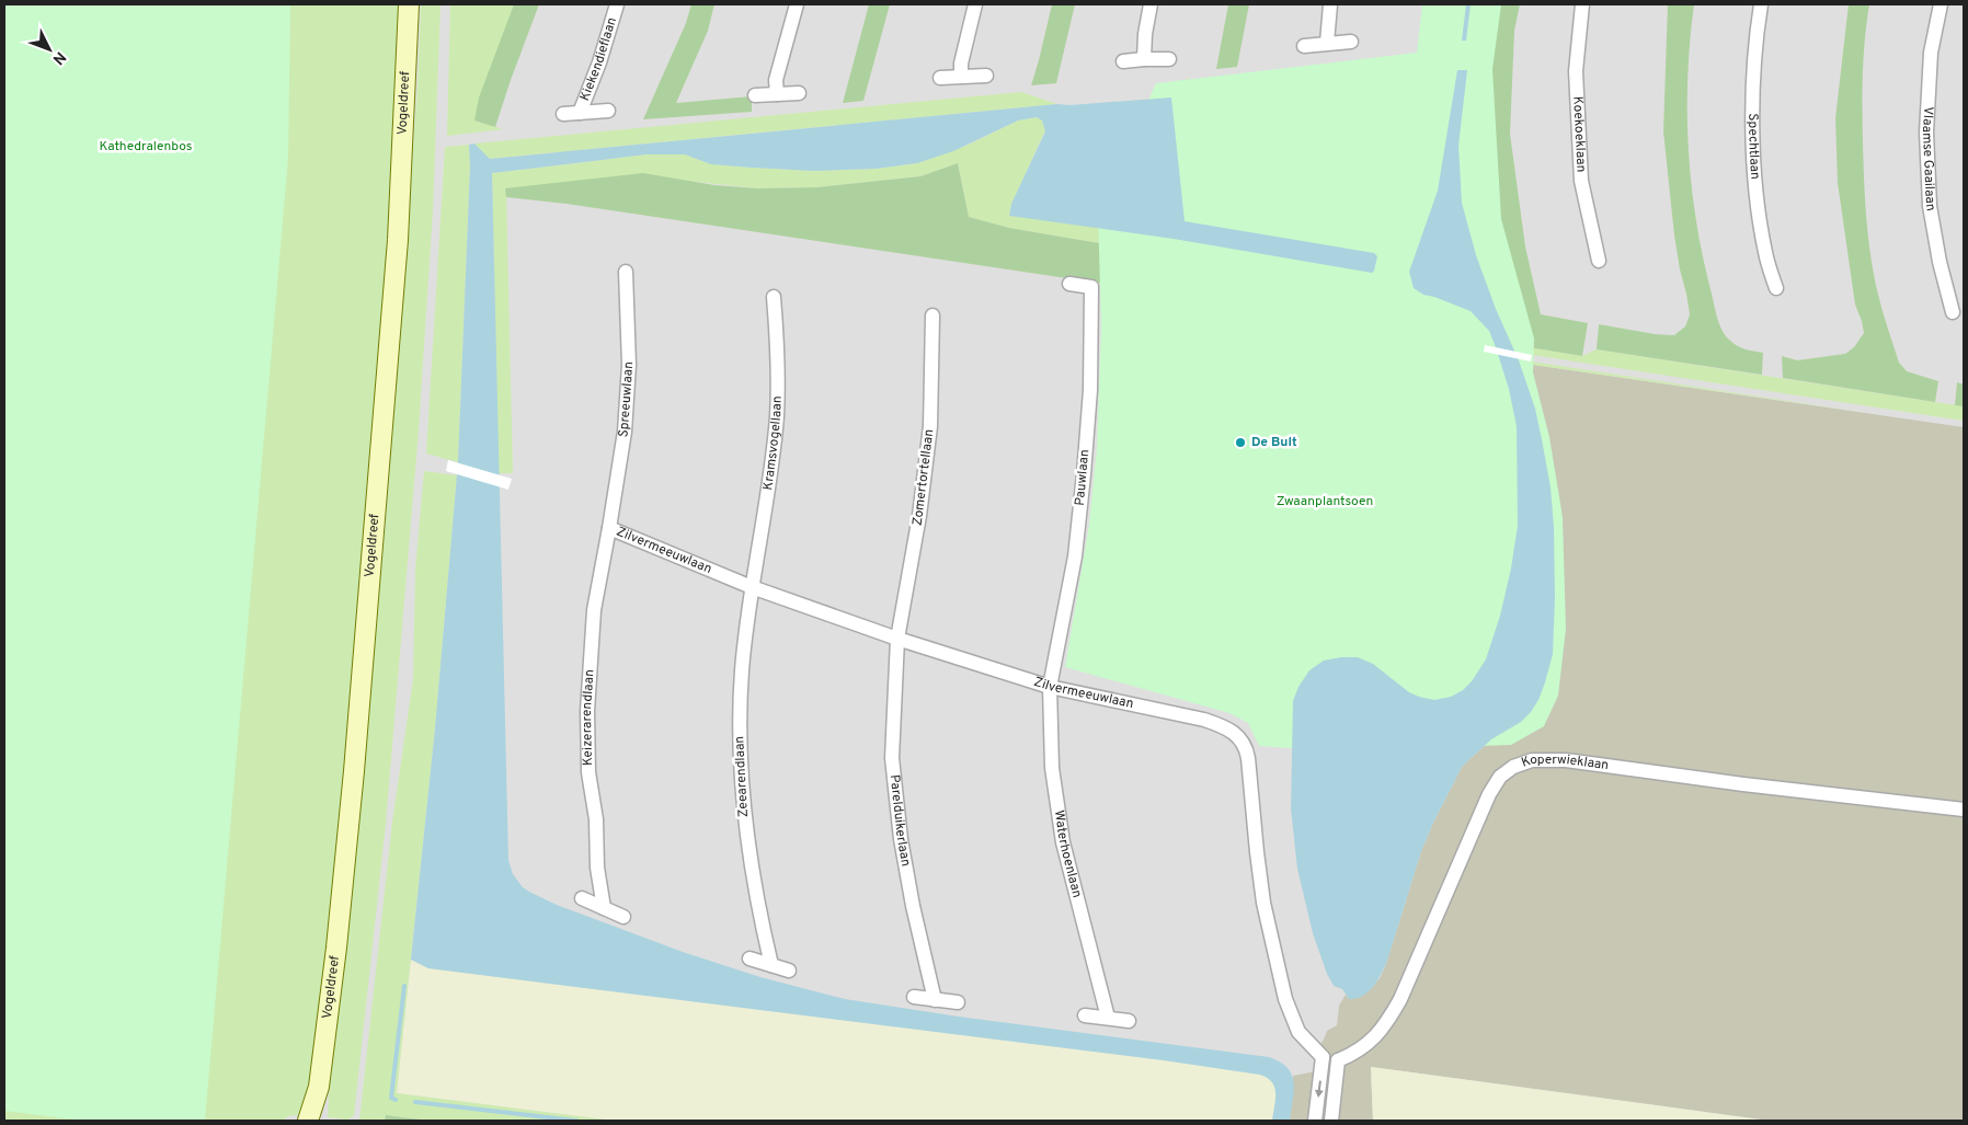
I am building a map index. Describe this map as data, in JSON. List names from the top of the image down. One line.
{"streets":{"main road":["Vogeldreef"],"street":["Kiekendieflaan","Koekoeklaan","Spechtlaan","Vlaamse Gaailaan","Spreeuwlaan","Kramsvogellaan","Zomertortellaan","Pauwlaan","Zilvermeeuwlaan","Keizerarendlaan","Koperwieklaan","Zeearendlaan","Parelduikerlaan","Waterhoenlaan"]},"crossings":[["Spreeuwlaan","Zilvermeeuwlaan"],["Spreeuwlaan","Keizerarendlaan"],["Kramsvogellaan","Zilvermeeuwlaan"],["Kramsvogellaan","Zeearendlaan"],["Zomertortellaan","Zilvermeeuwlaan"],["Zomertortellaan","Parelduikerlaan"],["Pauwlaan","Zilvermeeuwlaan"],["Pauwlaan","Waterhoenlaan"],["Zilvermeeuwlaan","Keizerarendlaan"],["Zilvermeeuwlaan","Zeearendlaan"],["Zilvermeeuwlaan","Parelduikerlaan"],["Zilvermeeuwlaan","Waterhoenlaan"]],"parks":["Kathedralenbos","Zwaanplantsoen"],"places":["De Bult"],"north":"bottom right"}
